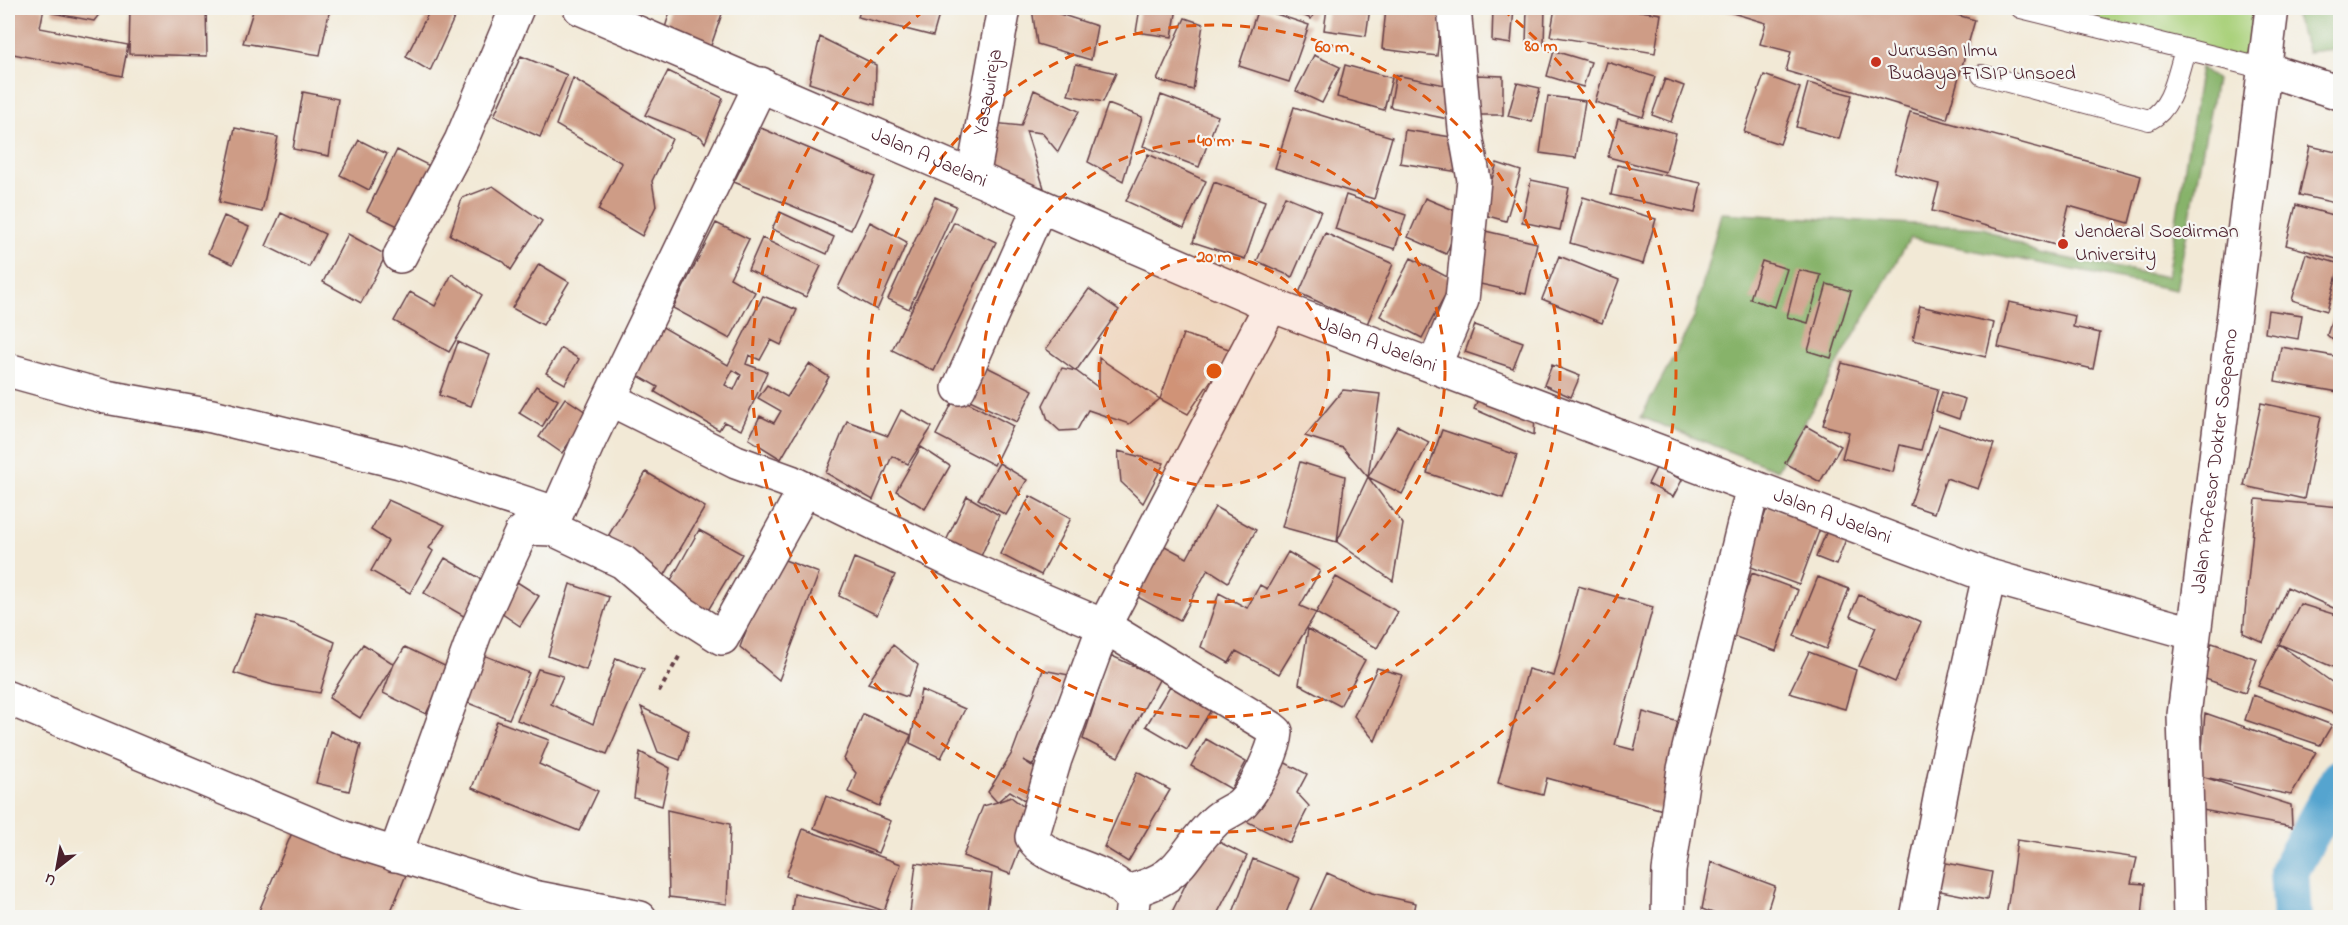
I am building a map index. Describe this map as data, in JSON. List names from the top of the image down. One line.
{"streets":{"street":["Yasawireja","Jalan A Jaelani","Jalan Profesor Dokter Soeparno"]},"crossings":[["Yasawireja","Jalan A Jaelani"],["Jalan A Jaelani","Jalan Profesor Dokter Soeparno"]],"places":["Jurusan Ilmu Budaya FISIP Unsoed","Jenderal Soedirman University"],"north":"bottom left","rings":["80 m","60 m","40 m","20 m"]}
